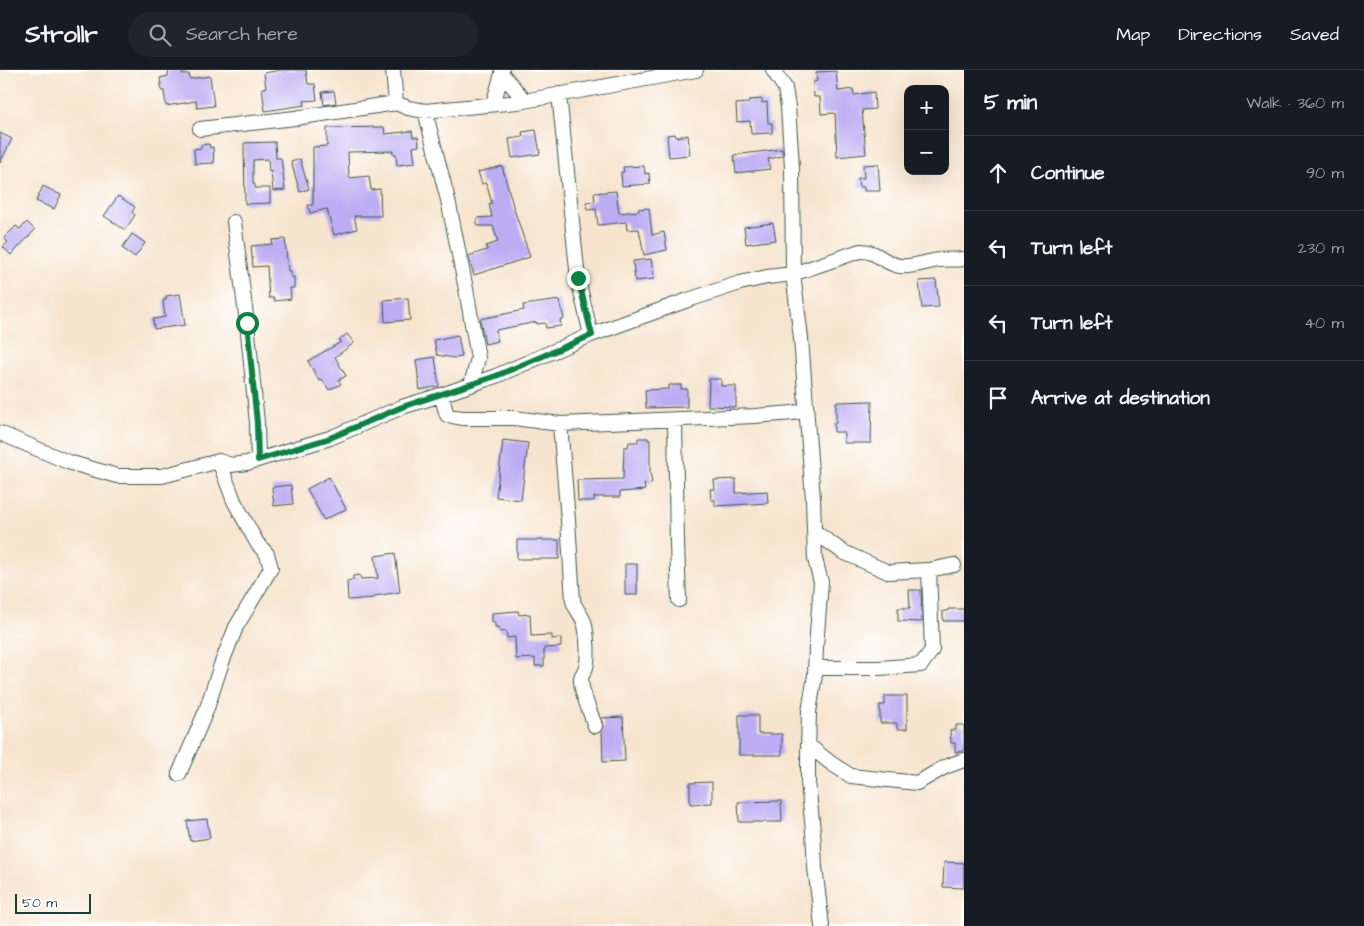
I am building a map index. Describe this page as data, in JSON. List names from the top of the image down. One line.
{"scale_bar":"50 m","page":{"header":"Strollr","search":"Search here","nav":["Map","Directions","Saved"],"heading":["5 min","Walk · 360 m"],"map_buttons":["+","−"],"list":[["Continue","90 m"],["Turn left","230 m"],["Turn left","40 m"],"Arrive at destination"],"scale":"50 m"}}
